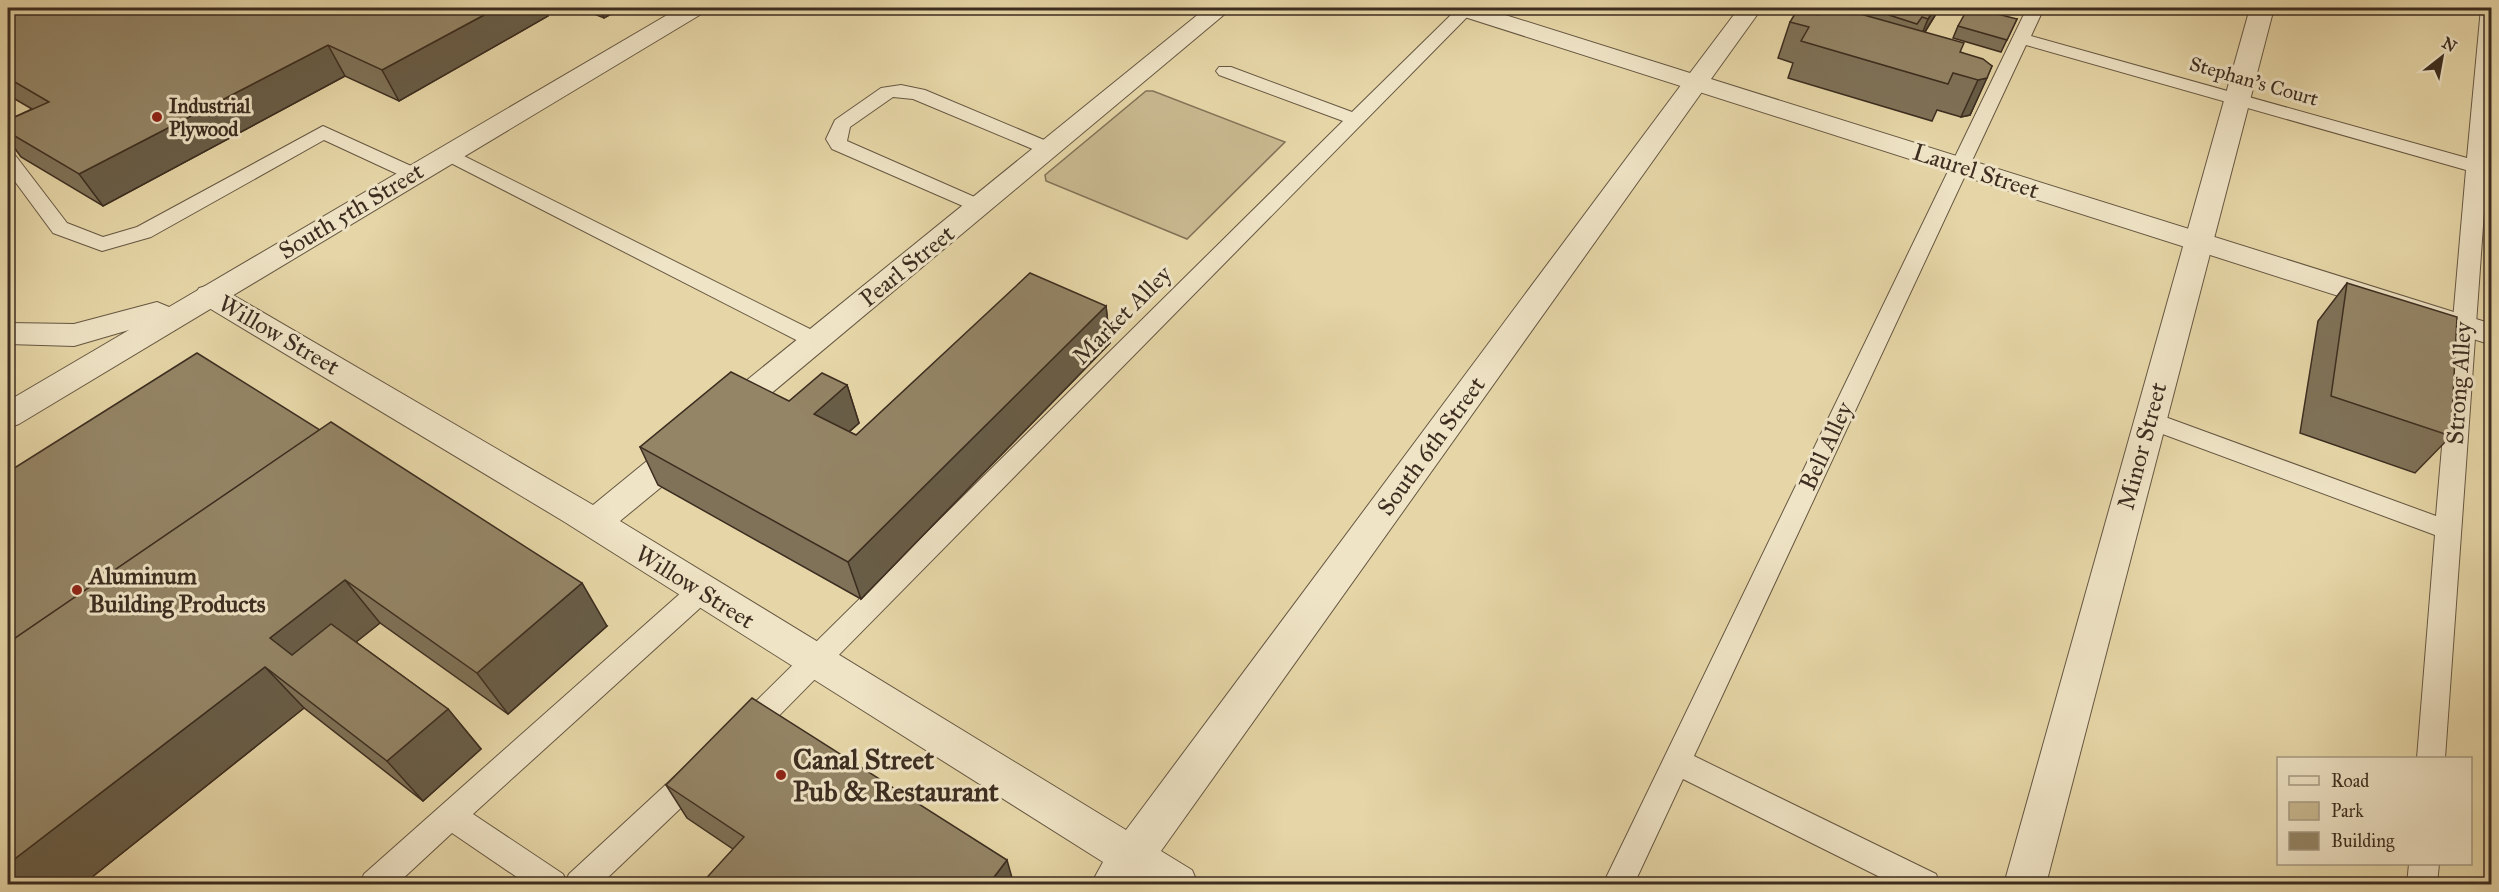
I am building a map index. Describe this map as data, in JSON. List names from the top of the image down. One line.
{"streets":{"street":["Laurel Street","South 5th Street","Pearl Street","Willow Street","South 6th Street","Minor Street"],"lane":["Stephan's Court","Market Alley","Strong Alley","Bell Alley"]},"crossings":[["Stephan's Court","Strong Alley"],["Stephan's Court","Bell Alley"],["Stephan's Court","Minor Street"],["Laurel Street","Market Alley"],["Laurel Street","Strong Alley"],["Laurel Street","South 6th Street"],["Laurel Street","Bell Alley"],["Laurel Street","Minor Street"],["South 5th Street","Willow Street"],["Pearl Street","Willow Street"],["Market Alley","Willow Street"],["Willow Street","South 6th Street"]],"places":["Industrial Plywood","Aluminum Building Products","Canal Street Pub & Restaurant"],"legend":["Road","Park","Building"],"north":"top right"}
